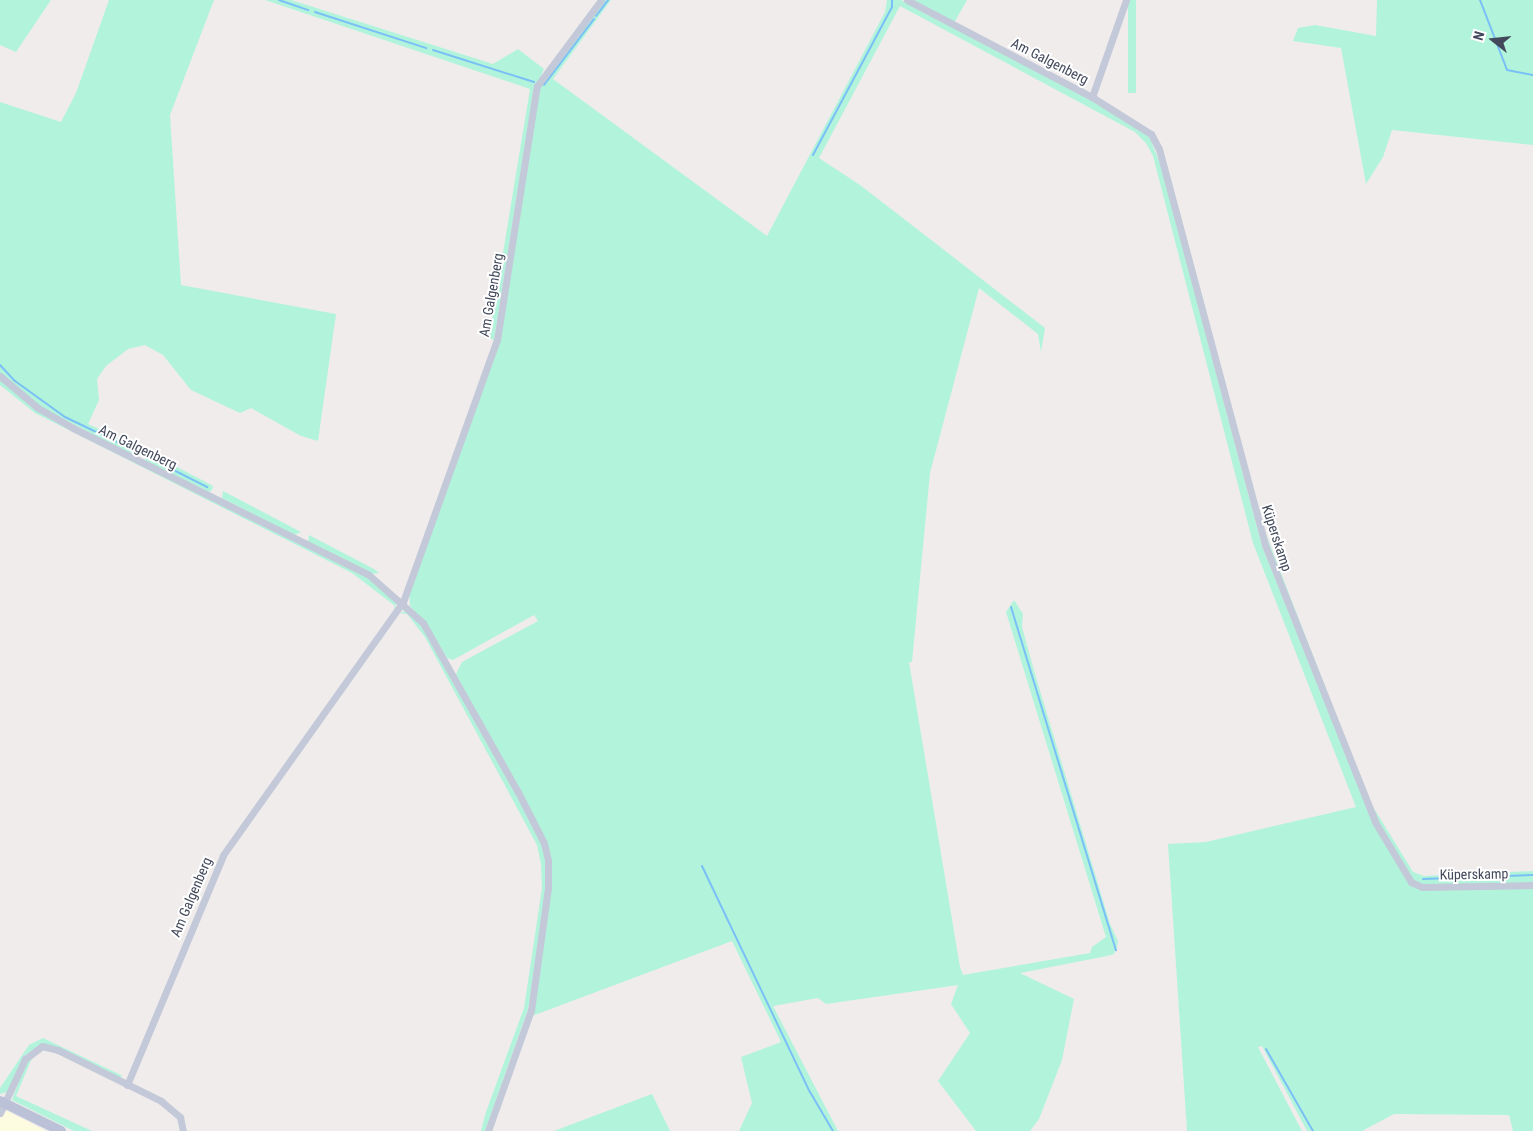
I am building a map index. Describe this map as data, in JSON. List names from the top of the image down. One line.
{"streets":{"street":["Am Galgenberg","Küperskamp"]},"crossings":[["Am Galgenberg","Küperskamp"]],"north":"left"}
